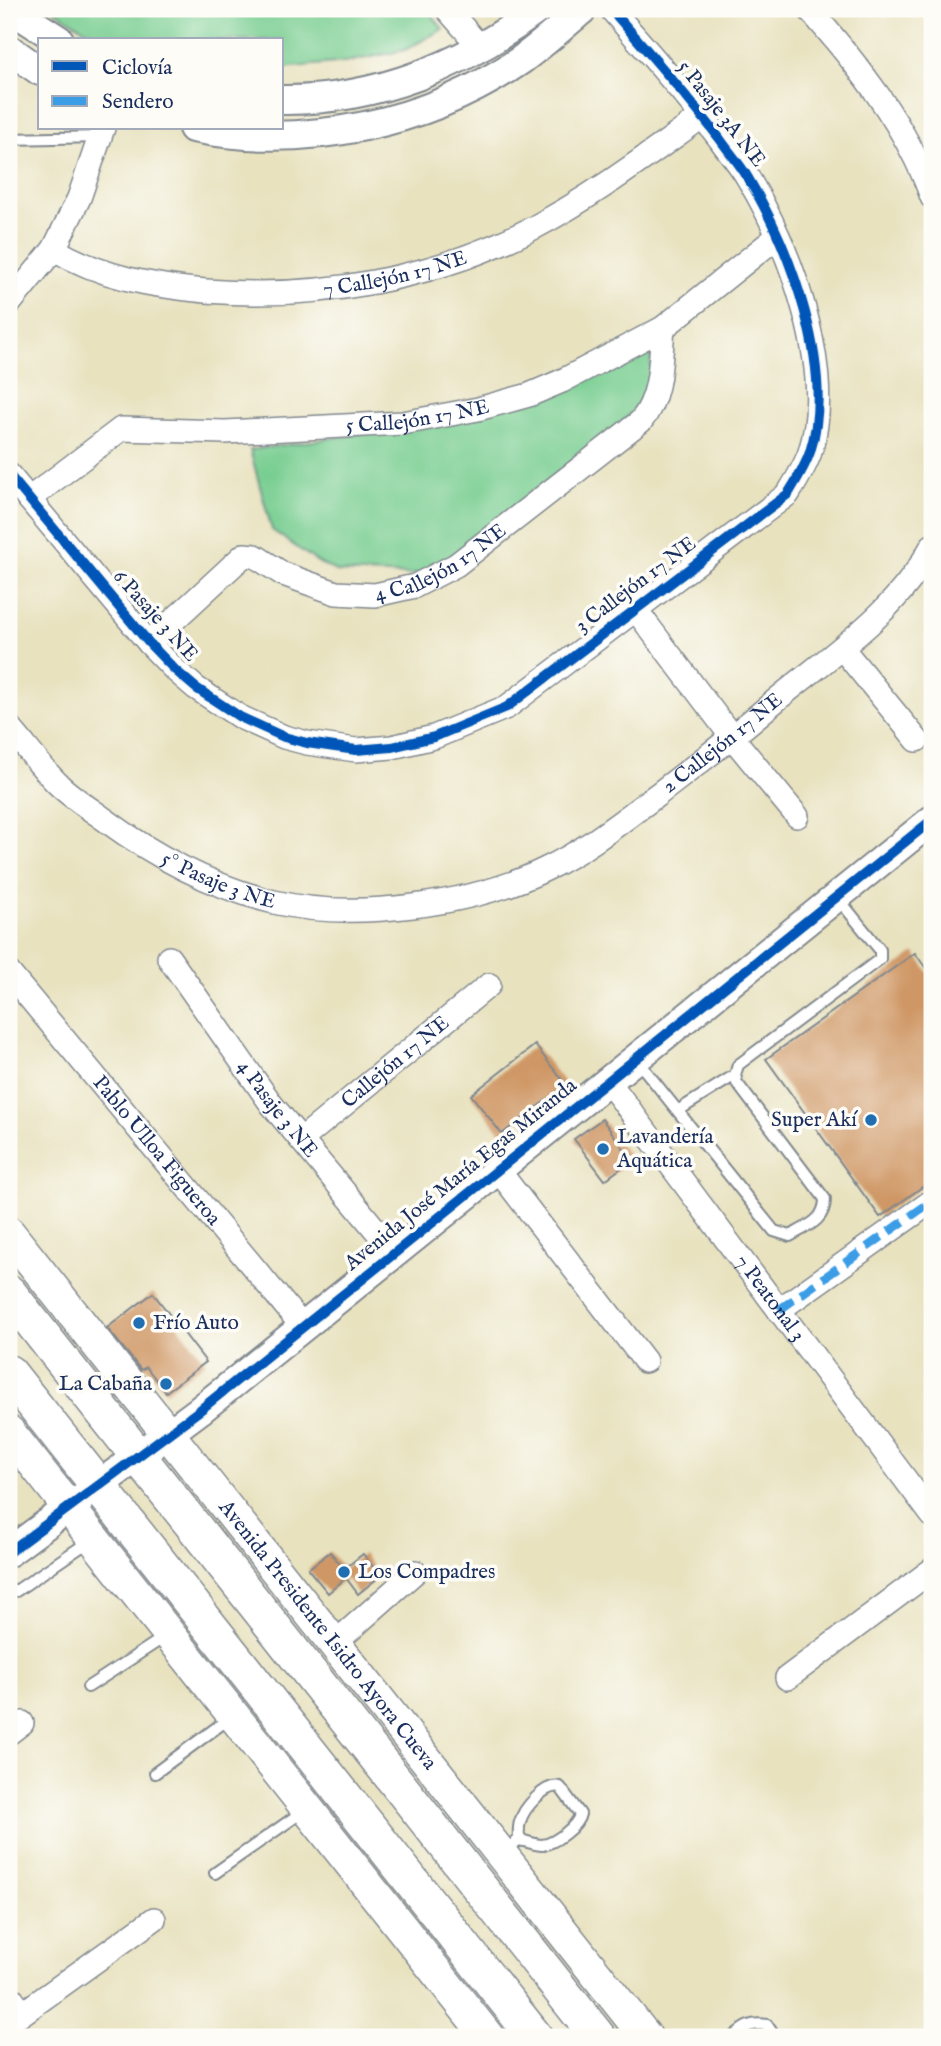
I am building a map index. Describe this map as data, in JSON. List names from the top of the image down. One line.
{"streets":{"main road":["Avenida Presidente Isidro Ayora Cueva"],"street":["5 Pasaje 3A NE","7 Callejón 17 NE","5 Callejón 17 NE","4 Callejón 17 NE","3 Callejón 17 NE","6 Pasaje 3 NE","2 Callejón 17 NE","5° Pasaje 3 NE","Callejón 17 NE","4 Pasaje 3 NE","Pablo Ulloa Figueroa","Avenida José María Egas Miranda","7 Peatonal 3"]},"crossings":[["5 Pasaje 3A NE","7 Callejón 17 NE"],["5 Pasaje 3A NE","5 Callejón 17 NE"],["5 Pasaje 3A NE","3 Callejón 17 NE"],["5 Callejón 17 NE","4 Callejón 17 NE"],["5 Callejón 17 NE","6 Pasaje 3 NE"],["4 Callejón 17 NE","6 Pasaje 3 NE"],["3 Callejón 17 NE","6 Pasaje 3 NE"],["2 Callejón 17 NE","5° Pasaje 3 NE"],["Callejón 17 NE","4 Pasaje 3 NE"],["4 Pasaje 3 NE","Avenida José María Egas Miranda"],["Pablo Ulloa Figueroa","Avenida José María Egas Miranda"],["Avenida José María Egas Miranda","7 Peatonal 3"],["Avenida José María Egas Miranda","Avenida Presidente Isidro Ayora Cueva"]],"places":["Super Akí","Lavandería Aquática","Frío Auto","La Cabaña","Los Compadres"],"legend":["Ciclovía","Sendero"]}
